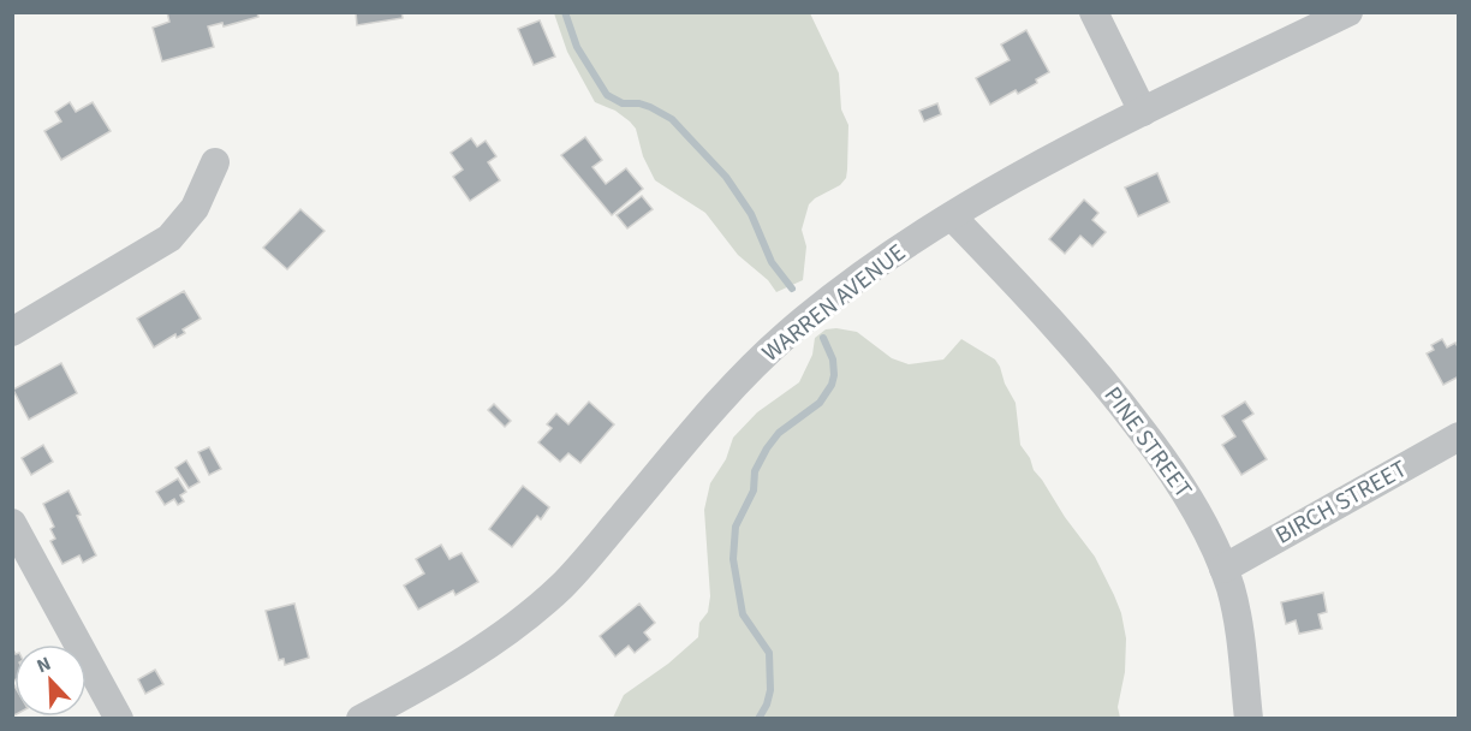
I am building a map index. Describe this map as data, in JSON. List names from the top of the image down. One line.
{"streets":{"street":["WARREN AVENUE","PINE STREET","BIRCH STREET"]},"crossings":[["WARREN AVENUE","PINE STREET"],["PINE STREET","BIRCH STREET"]],"north":"top left"}
